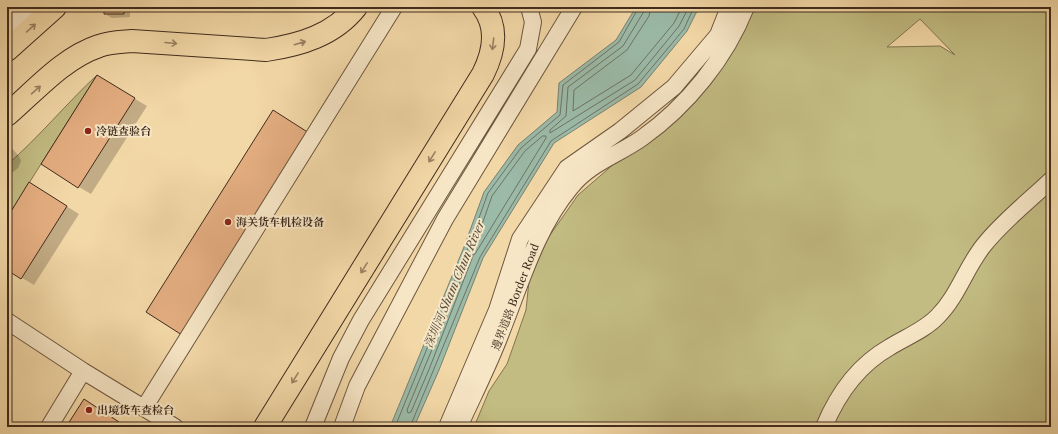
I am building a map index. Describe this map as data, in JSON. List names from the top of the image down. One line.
{"streets":{"lane":["邊界道路 Border Road"]},"water":["深圳河 Sham Chun River"],"places":["冷链查验台","海关货车机检设备","出境货车查检台"]}
